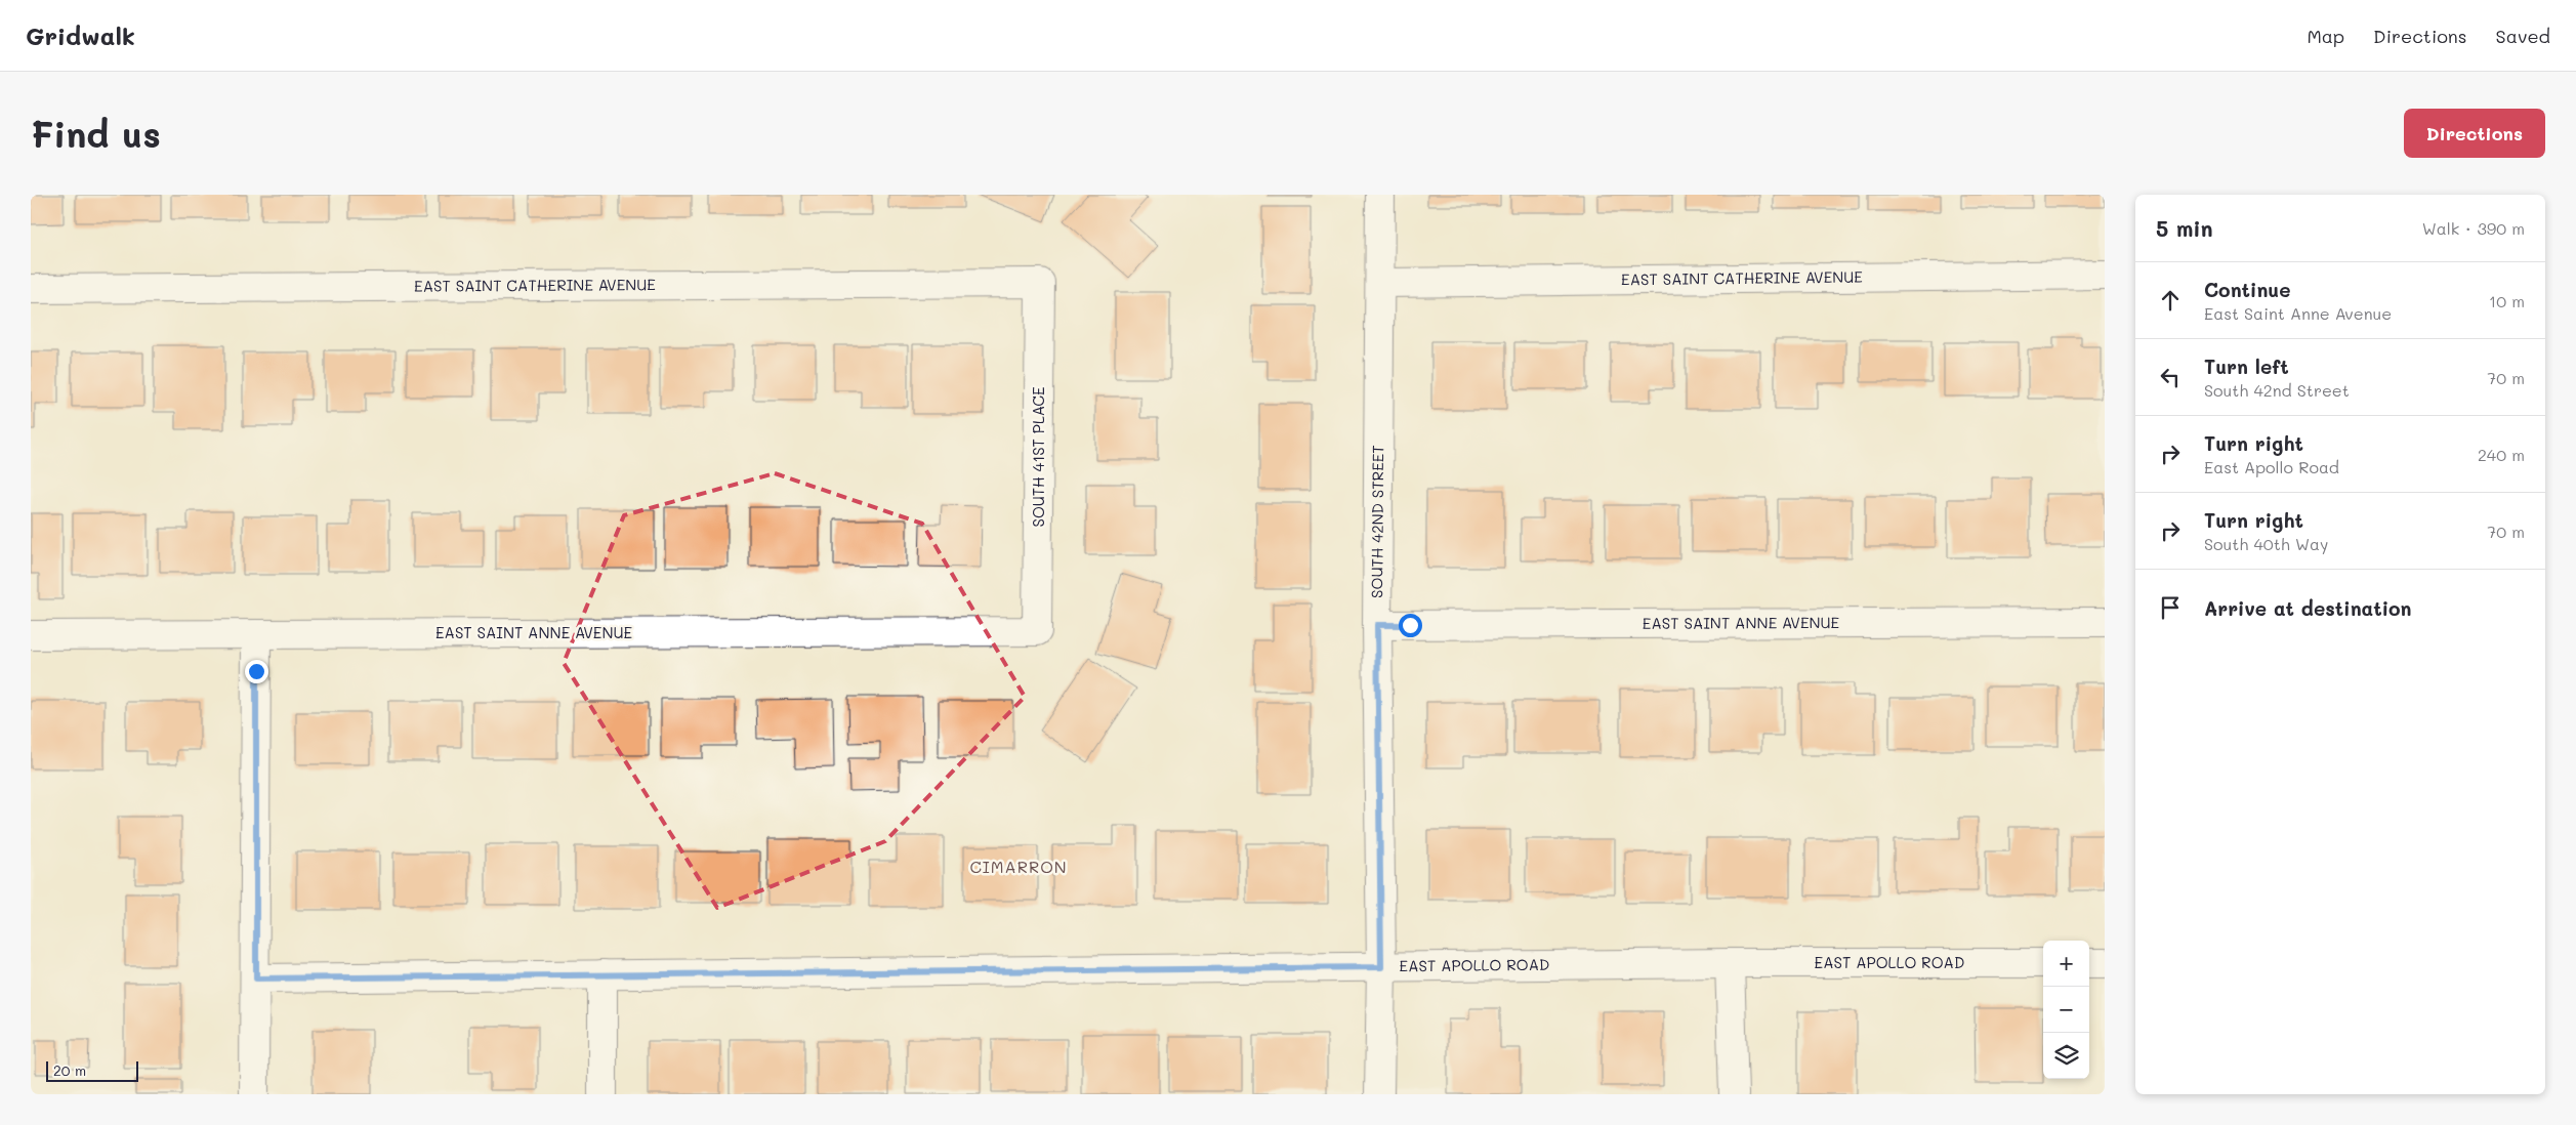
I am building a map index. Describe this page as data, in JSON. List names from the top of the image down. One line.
{"streets":{"street":["EAST SAINT CATHERINE AVENUE","SOUTH 41ST PLACE","SOUTH 42ND STREET","EAST SAINT ANNE AVENUE","EAST APOLLO ROAD"]},"crossings":[["EAST SAINT CATHERINE AVENUE","SOUTH 41ST PLACE"],["EAST SAINT CATHERINE AVENUE","SOUTH 42ND STREET"],["SOUTH 41ST PLACE","EAST SAINT ANNE AVENUE"],["SOUTH 42ND STREET","EAST SAINT ANNE AVENUE"],["SOUTH 42ND STREET","EAST APOLLO ROAD"]],"districts":["CIMARRON"],"scale_bar":"20 m","page":{"header":"Gridwalk","nav":["Map","Directions","Saved"],"buttons":"Directions","title":"Find us","heading":["5 min","Walk · 390 m"],"list":[["Continue","East Saint Anne Avenue","10 m"],["Turn left","South 42nd Street","70 m"],["Turn right","East Apollo Road","240 m"],["Turn right","South 40th Way","70 m"],"Arrive at destination"],"map_buttons":["+","−"],"scale":"20 m"}}
